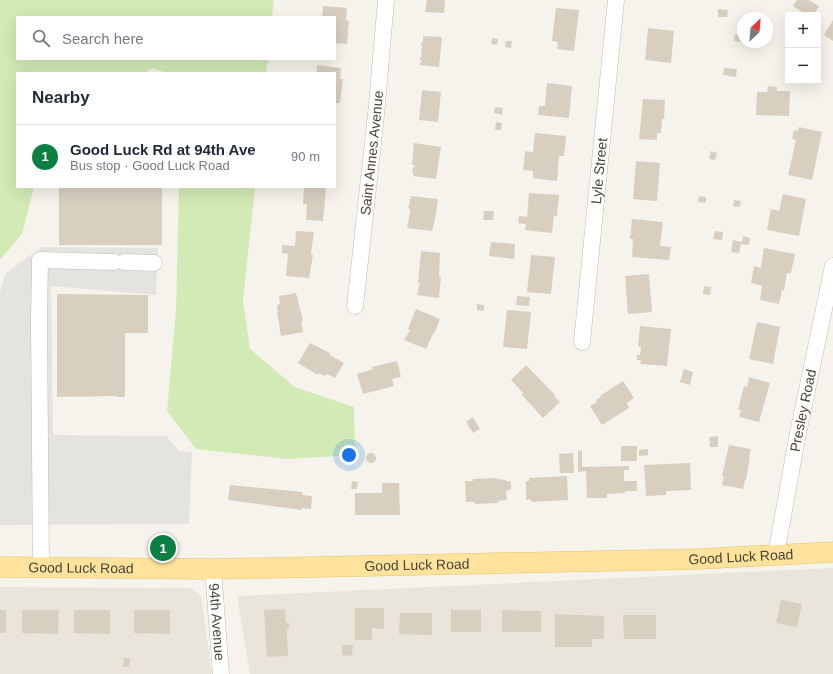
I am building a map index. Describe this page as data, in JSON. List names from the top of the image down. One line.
{"streets":{"main road":["Good Luck Road"],"street":["Saint Annes Avenue","Lyle Street","Presley Road","94th Avenue"]},"crossings":[["Presley Road","Good Luck Road"],["Good Luck Road","94th Avenue"]],"north":"top right","page":{"map_buttons":["+","−"],"search":"Search here","heading":"Nearby","list":[{"mark":"1","name":"Good Luck Rd at 94th Ave","note":"Bus stop · Good Luck Road","value":"90 m"}],"pins":"1"}}
